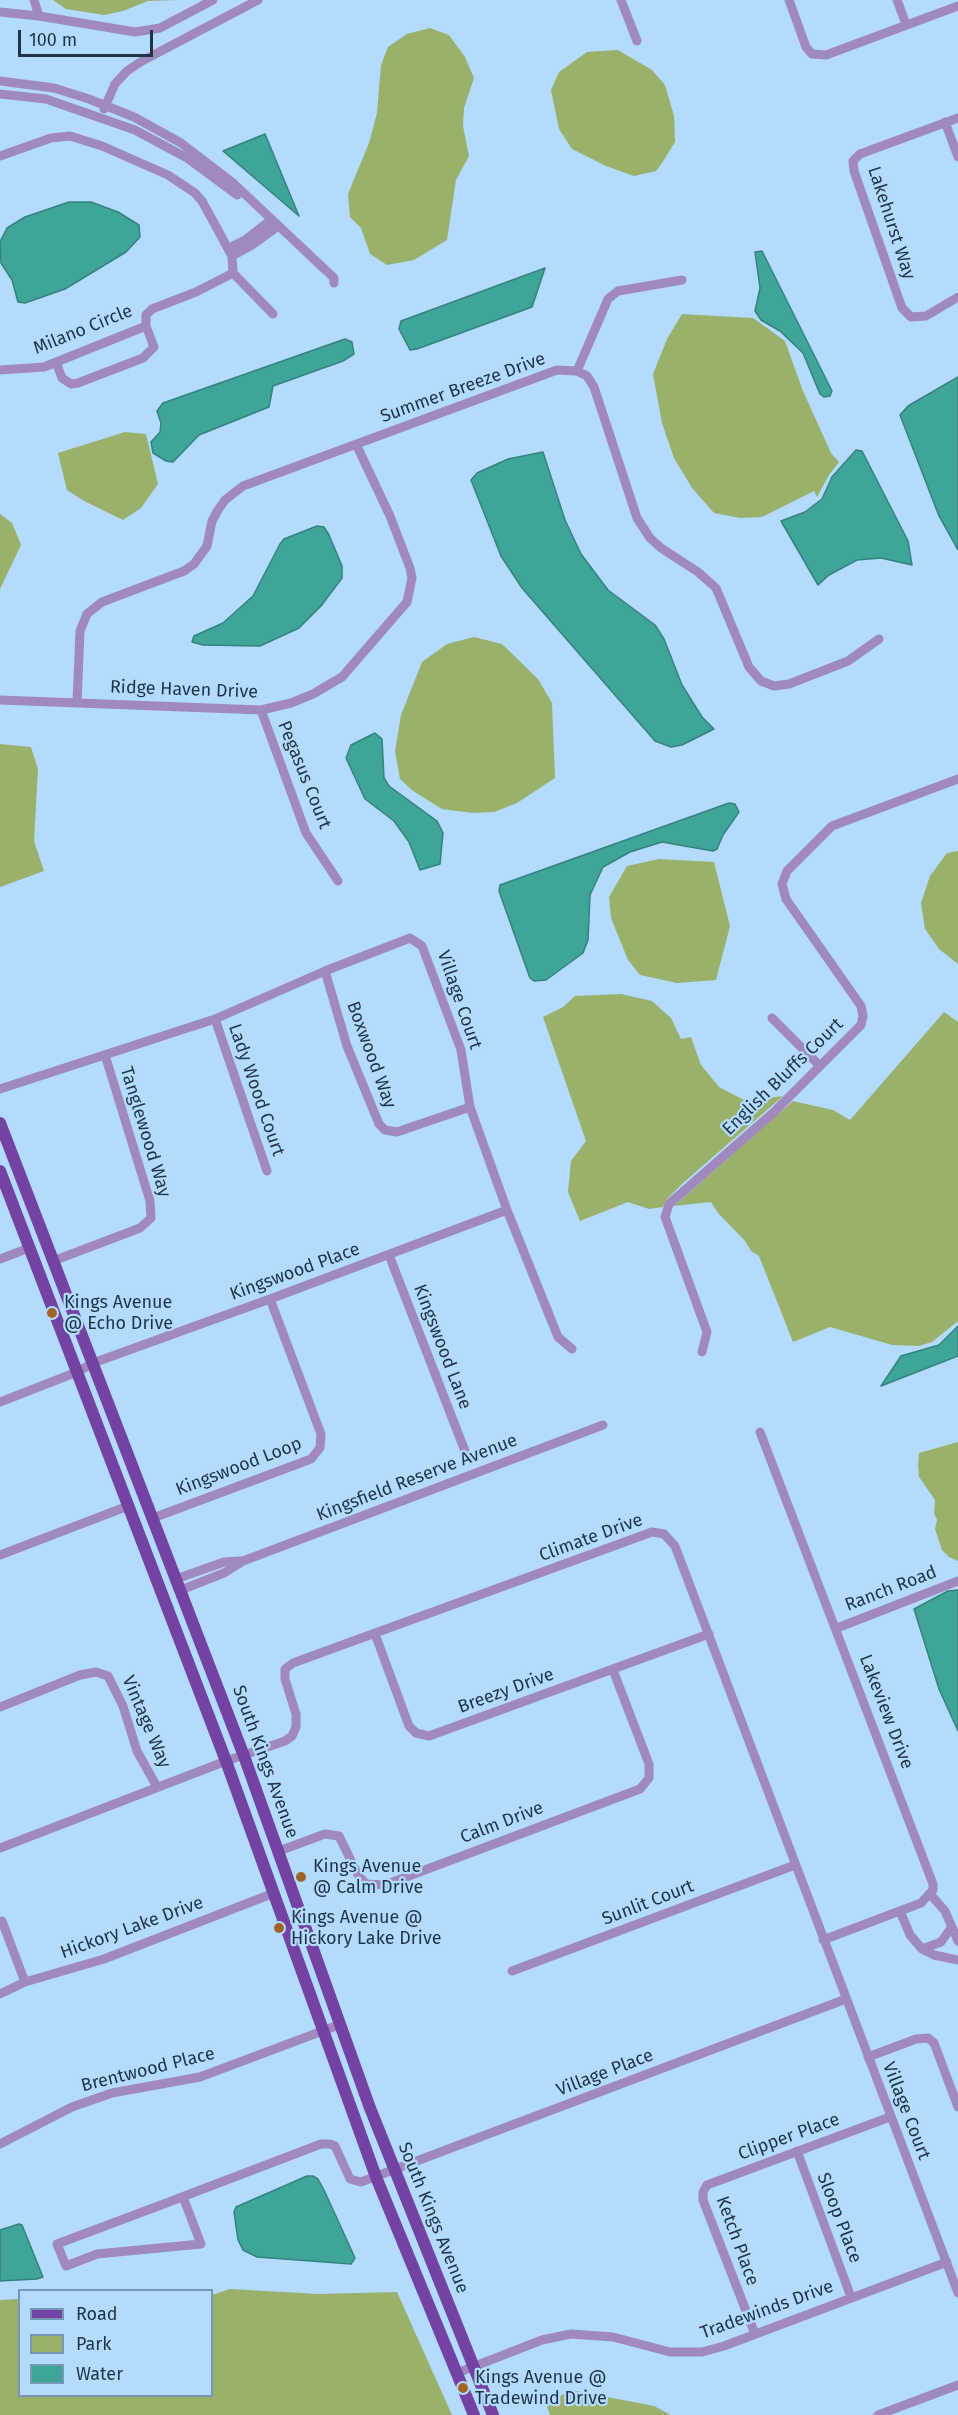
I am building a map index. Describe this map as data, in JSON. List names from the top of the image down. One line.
{"streets":{"main road":["South Kings Avenue"],"street":["Lakehurst Way","Milano Circle","Summer Breeze Drive","Ridge Haven Drive","Pegasus Court","Village Court","Boxwood Way","English Bluffs Court","Lady Wood Court","Tanglewood Way","Kingswood Place","Kingswood Lane","Kingswood Loop","Kingsfield Reserve Avenue","Climate Drive","Ranch Road","Breezy Drive","Lakeview Drive","Vintage Way","Calm Drive","Sunlit Court","Hickory Lake Drive","Brentwood Place","Village Place","Clipper Place","Sloop Place","Ketch Place","Tradewinds Drive"]},"crossings":[["Summer Breeze Drive","Ridge Haven Drive"],["Ridge Haven Drive","Pegasus Court"],["Village Court","Boxwood Way"],["Village Court","Lady Wood Court"],["Village Court","Tanglewood Way"],["Village Court","Kingswood Place"],["Village Court","Climate Drive"],["Village Court","Village Place"],["Village Court","Clipper Place"],["Village Court","Tradewinds Drive"],["Tanglewood Way","South Kings Avenue"],["Kingswood Place","Kingswood Lane"],["Kingswood Place","Kingswood Loop"],["Kingswood Place","South Kings Avenue"],["Kingswood Loop","South Kings Avenue"],["Kingsfield Reserve Avenue","South Kings Avenue"],["Climate Drive","Breezy Drive"],["Climate Drive","Vintage Way"],["Climate Drive","South Kings Avenue"],["Climate Drive","Sunlit Court"],["Ranch Road","Lakeview Drive"],["Breezy Drive","Calm Drive"],["Vintage Way","South Kings Avenue"],["South Kings Avenue","Calm Drive"],["South Kings Avenue","Hickory Lake Drive"],["South Kings Avenue","Brentwood Place"],["South Kings Avenue","Village Place"],["South Kings Avenue","Tradewinds Drive"],["Clipper Place","Sloop Place"],["Clipper Place","Ketch Place"],["Sloop Place","Tradewinds Drive"],["Ketch Place","Tradewinds Drive"]],"places":["Kings Avenue @ Echo Drive","Kings Avenue @ Calm Drive","Kings Avenue @ Hickory Lake Drive","Kings Avenue @ Tradewind Drive"],"legend":["Road","Park","Water"],"scale_bar":"100 m"}
